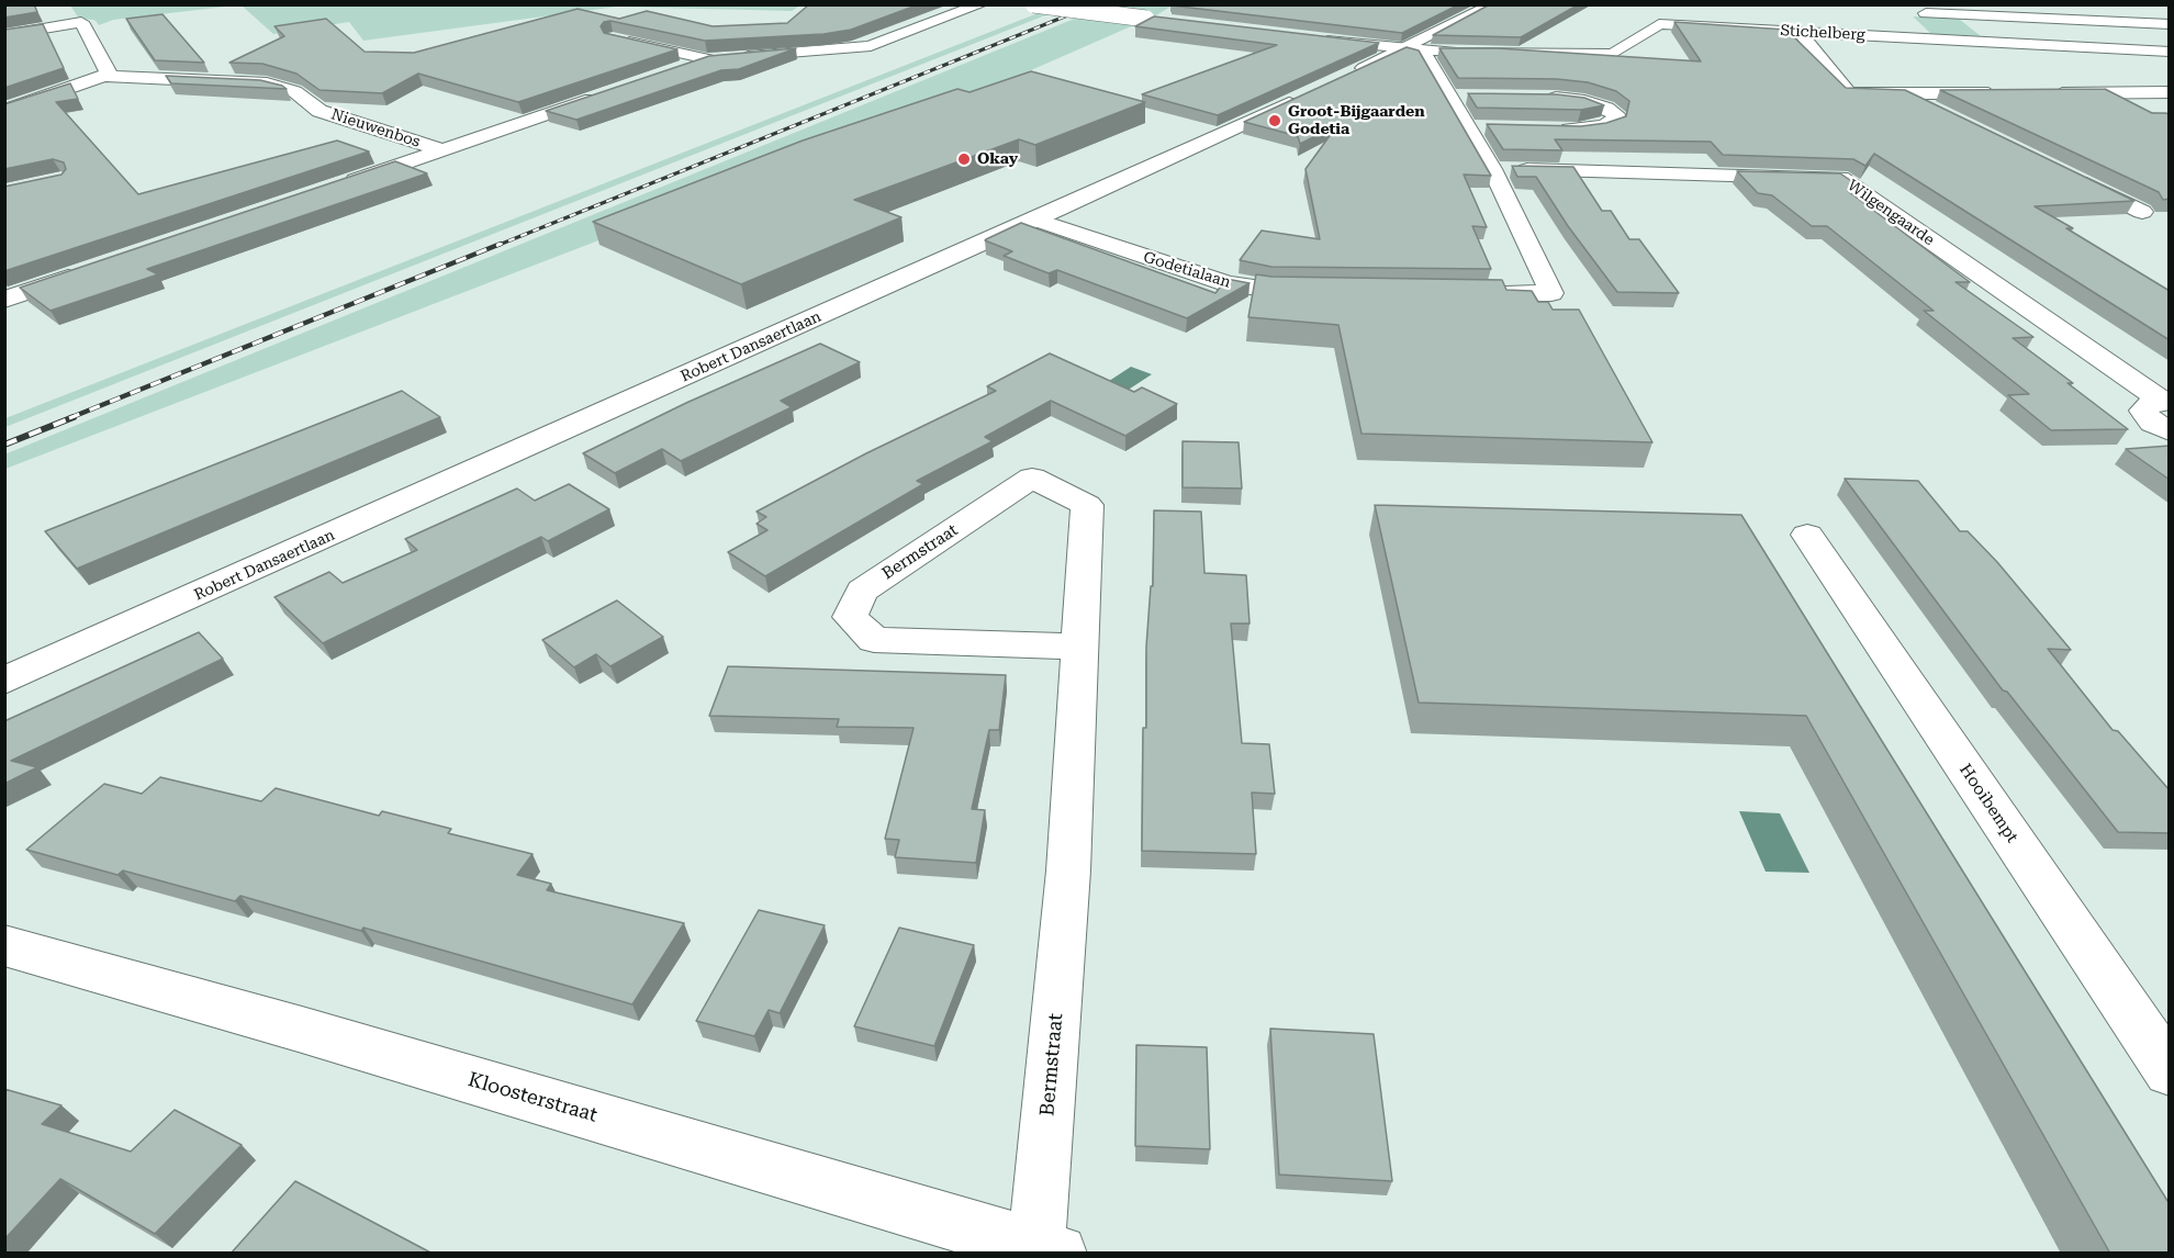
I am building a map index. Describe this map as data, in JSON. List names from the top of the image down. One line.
{"streets":{"street":["Stichelberg","Nieuwenbos","Wilgengaarde","Godetialaan","Robert Dansaertlaan","Bermstraat","Hooibempt","Kloosterstraat"]},"crossings":[["Godetialaan","Robert Dansaertlaan"],["Bermstraat","Kloosterstraat"]],"places":["Groot-Bijgaarden Godetia","Okay"]}
